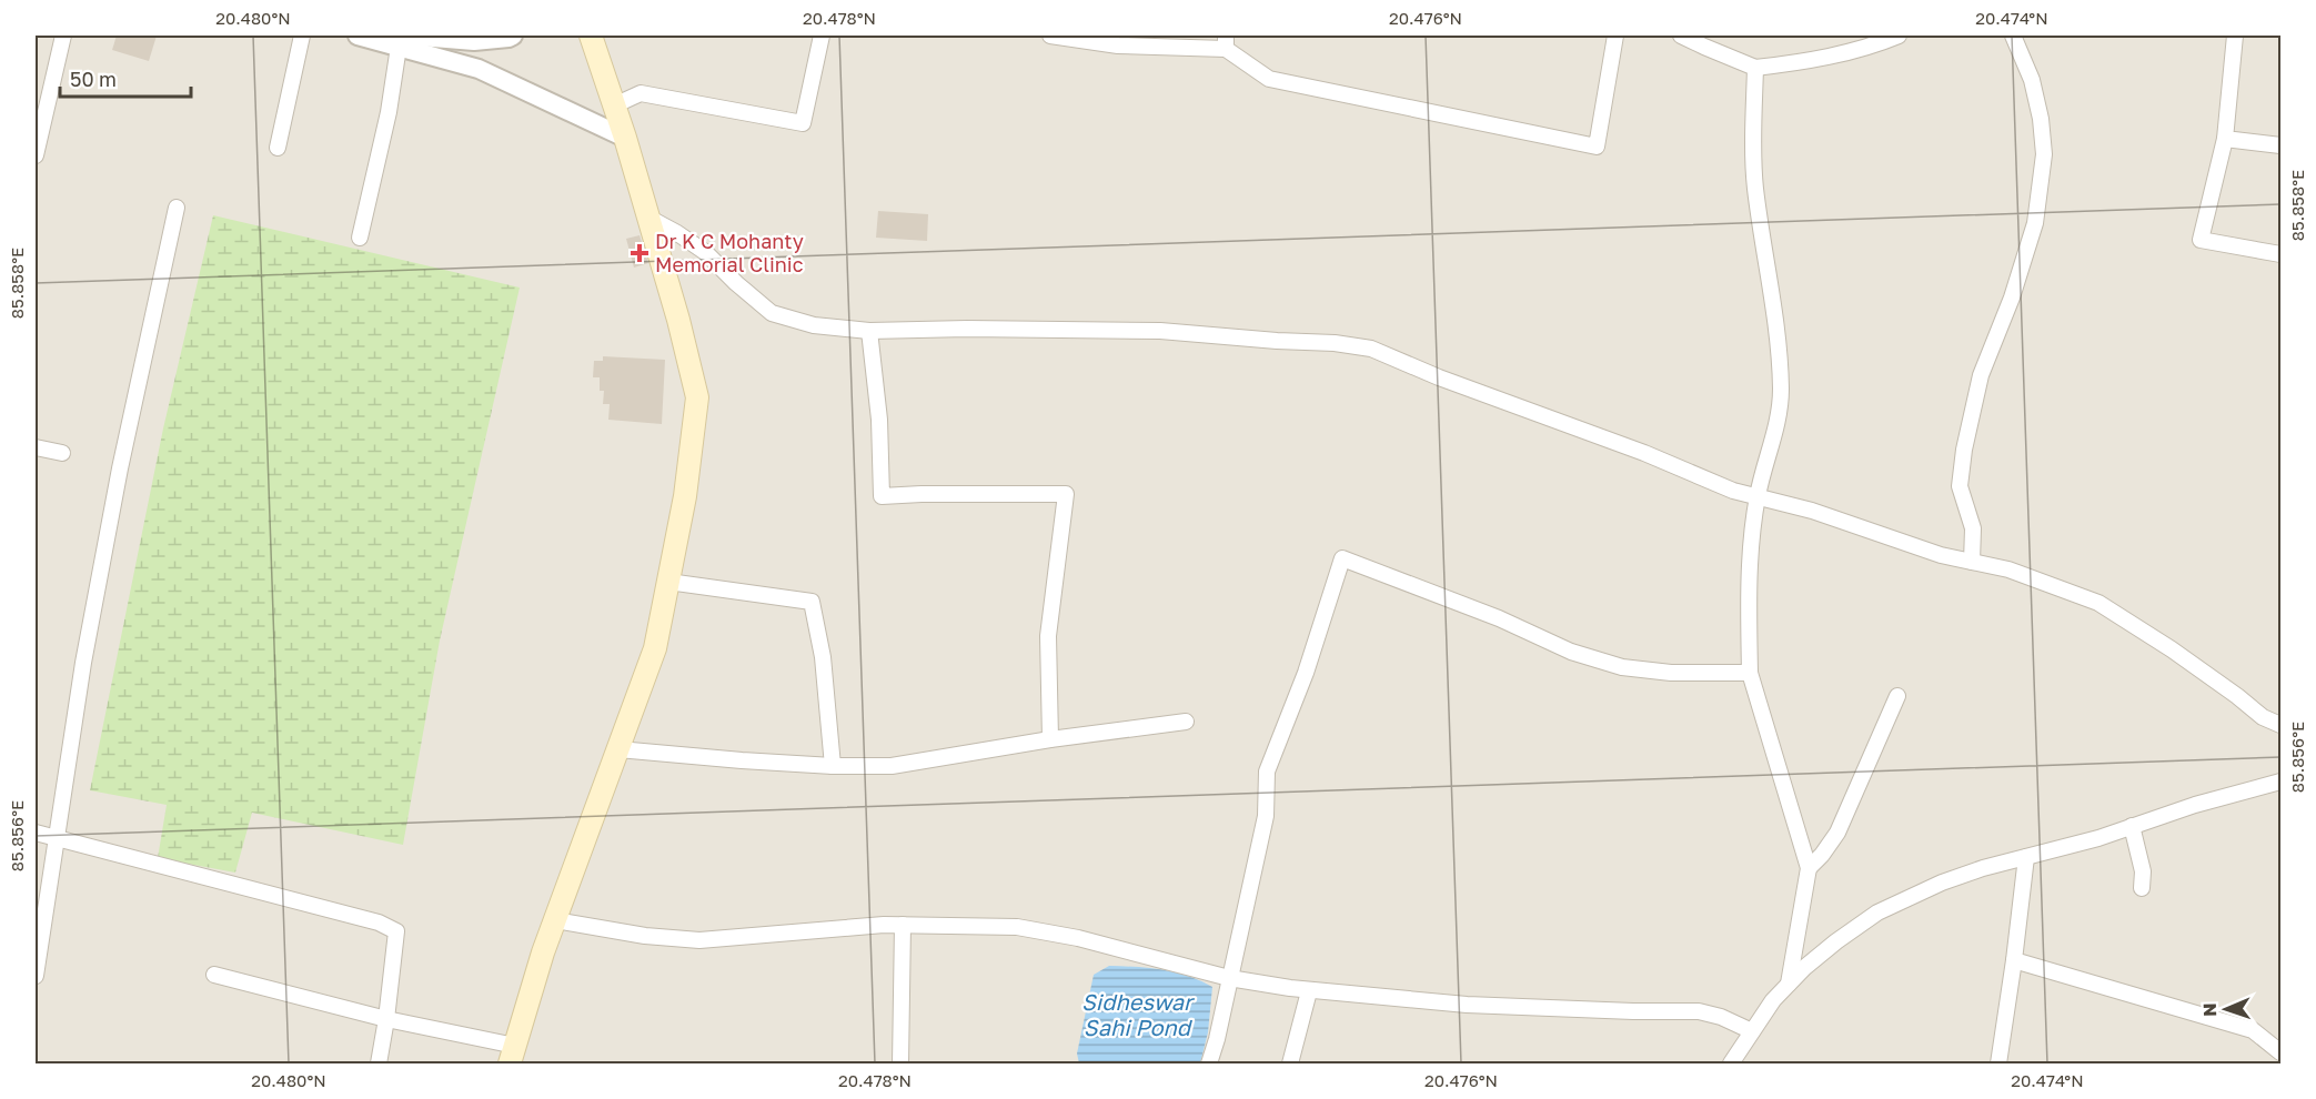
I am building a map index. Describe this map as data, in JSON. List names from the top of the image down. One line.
{"water":["Sidheswar Sahi Pond"],"places":{"health":["Dr K C Mohanty Memorial Clinic"]},"scale_bar":"50 m","north":"left","coordinates":["20.480°N","20.478°N","20.476°N","20.474°N","85.858°E","85.856°E"]}
